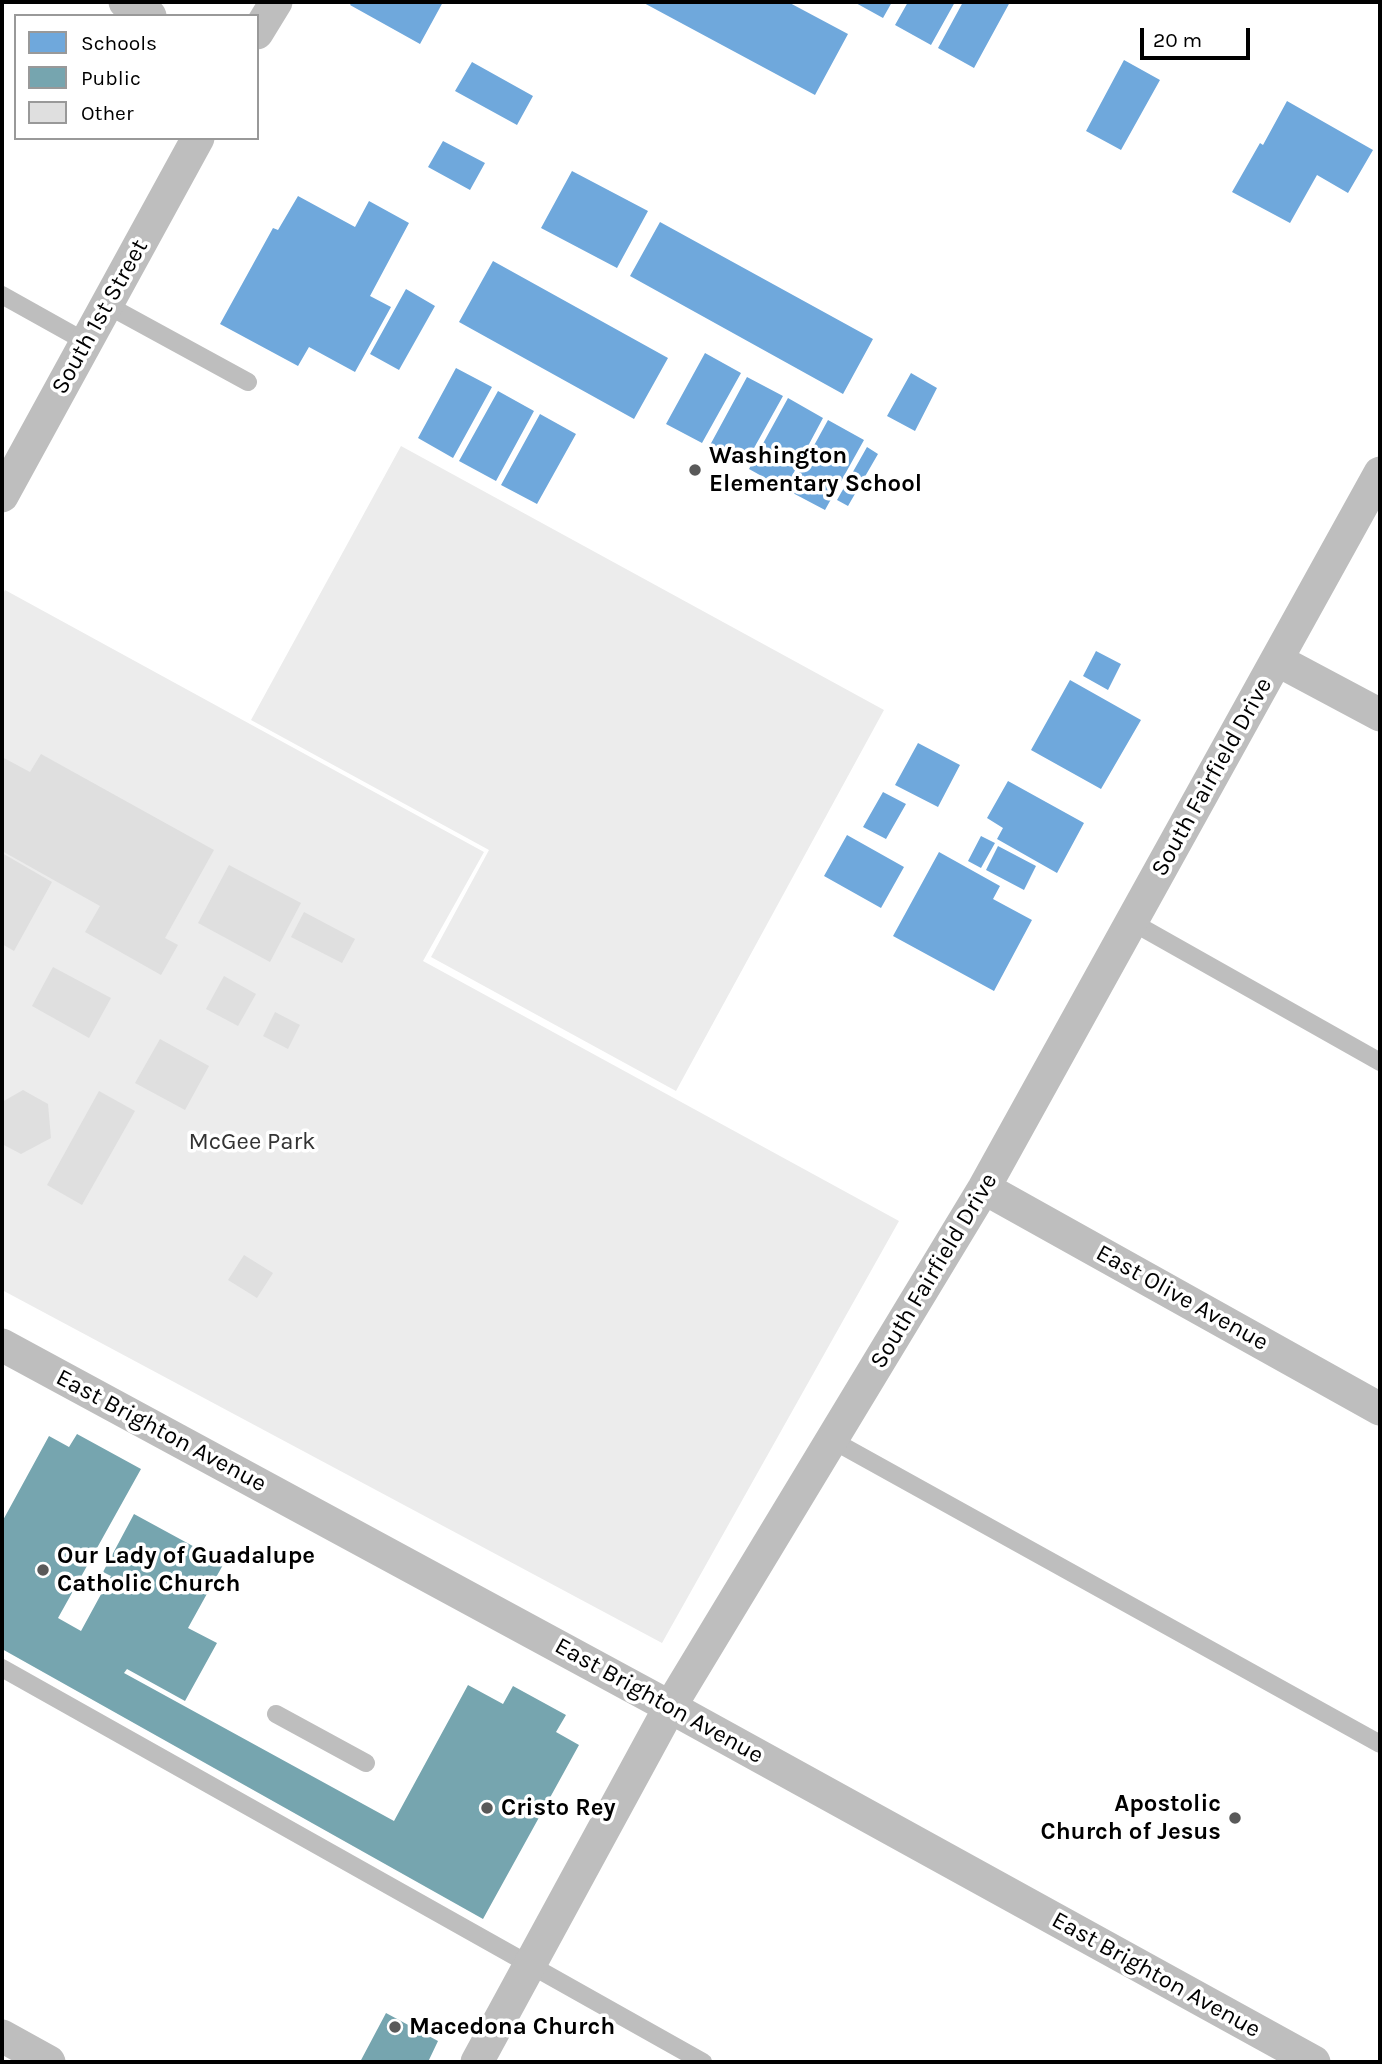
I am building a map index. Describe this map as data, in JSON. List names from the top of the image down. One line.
{"streets":{"street":["South 1st Street","South Fairfield Drive","East Olive Avenue","East Brighton Avenue"]},"crossings":[["South Fairfield Drive","East Olive Avenue"],["South Fairfield Drive","East Brighton Avenue"]],"parks":["McGee Park"],"places":["Washington Elementary School","Our Lady of Guadalupe Catholic Church","Cristo Rey","Apostolic Church of Jesus","Macedona Church"],"legend":["Schools","Public","Other"],"scale_bar":"20 m"}
